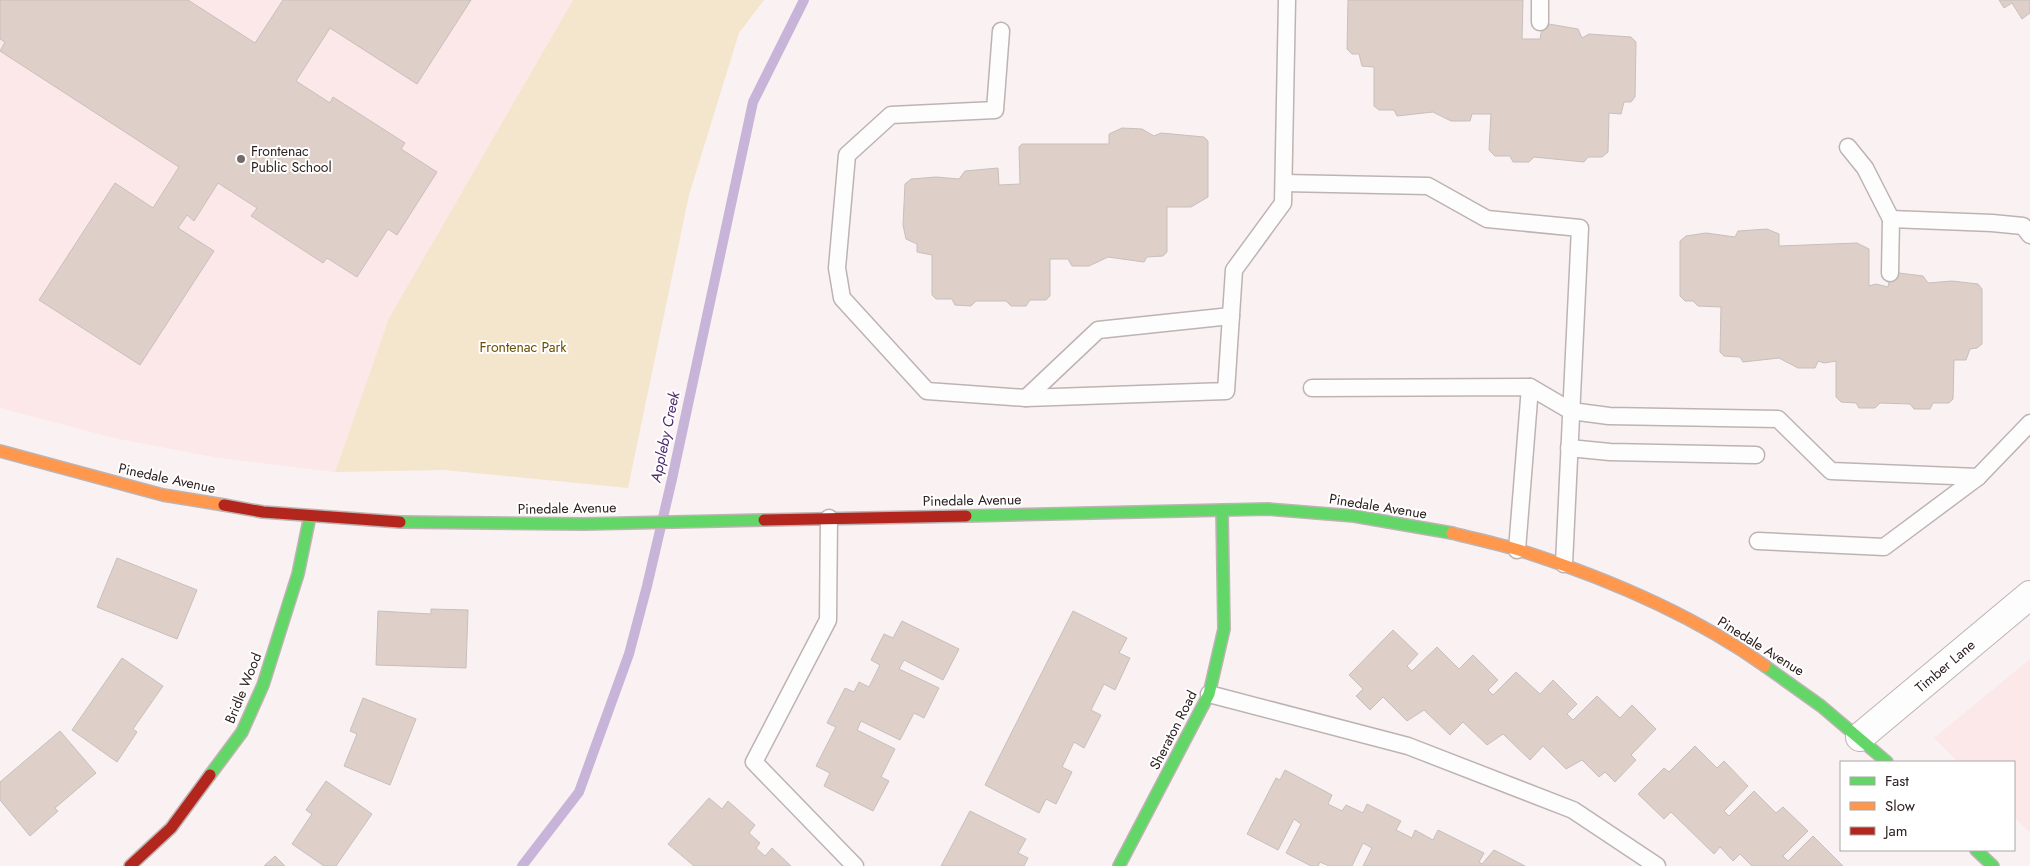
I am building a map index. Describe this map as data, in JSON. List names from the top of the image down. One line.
{"streets":{"street":["Pinedale Avenue","Timber Lane","Bridle Wood","Sheraton Road"]},"crossings":[["Pinedale Avenue","Timber Lane"],["Pinedale Avenue","Bridle Wood"],["Pinedale Avenue","Sheraton Road"]],"water":["Appleby Creek"],"parks":["Frontenac Park"],"places":["Frontenac Public School"],"legend":["Fast","Slow","Jam"]}
